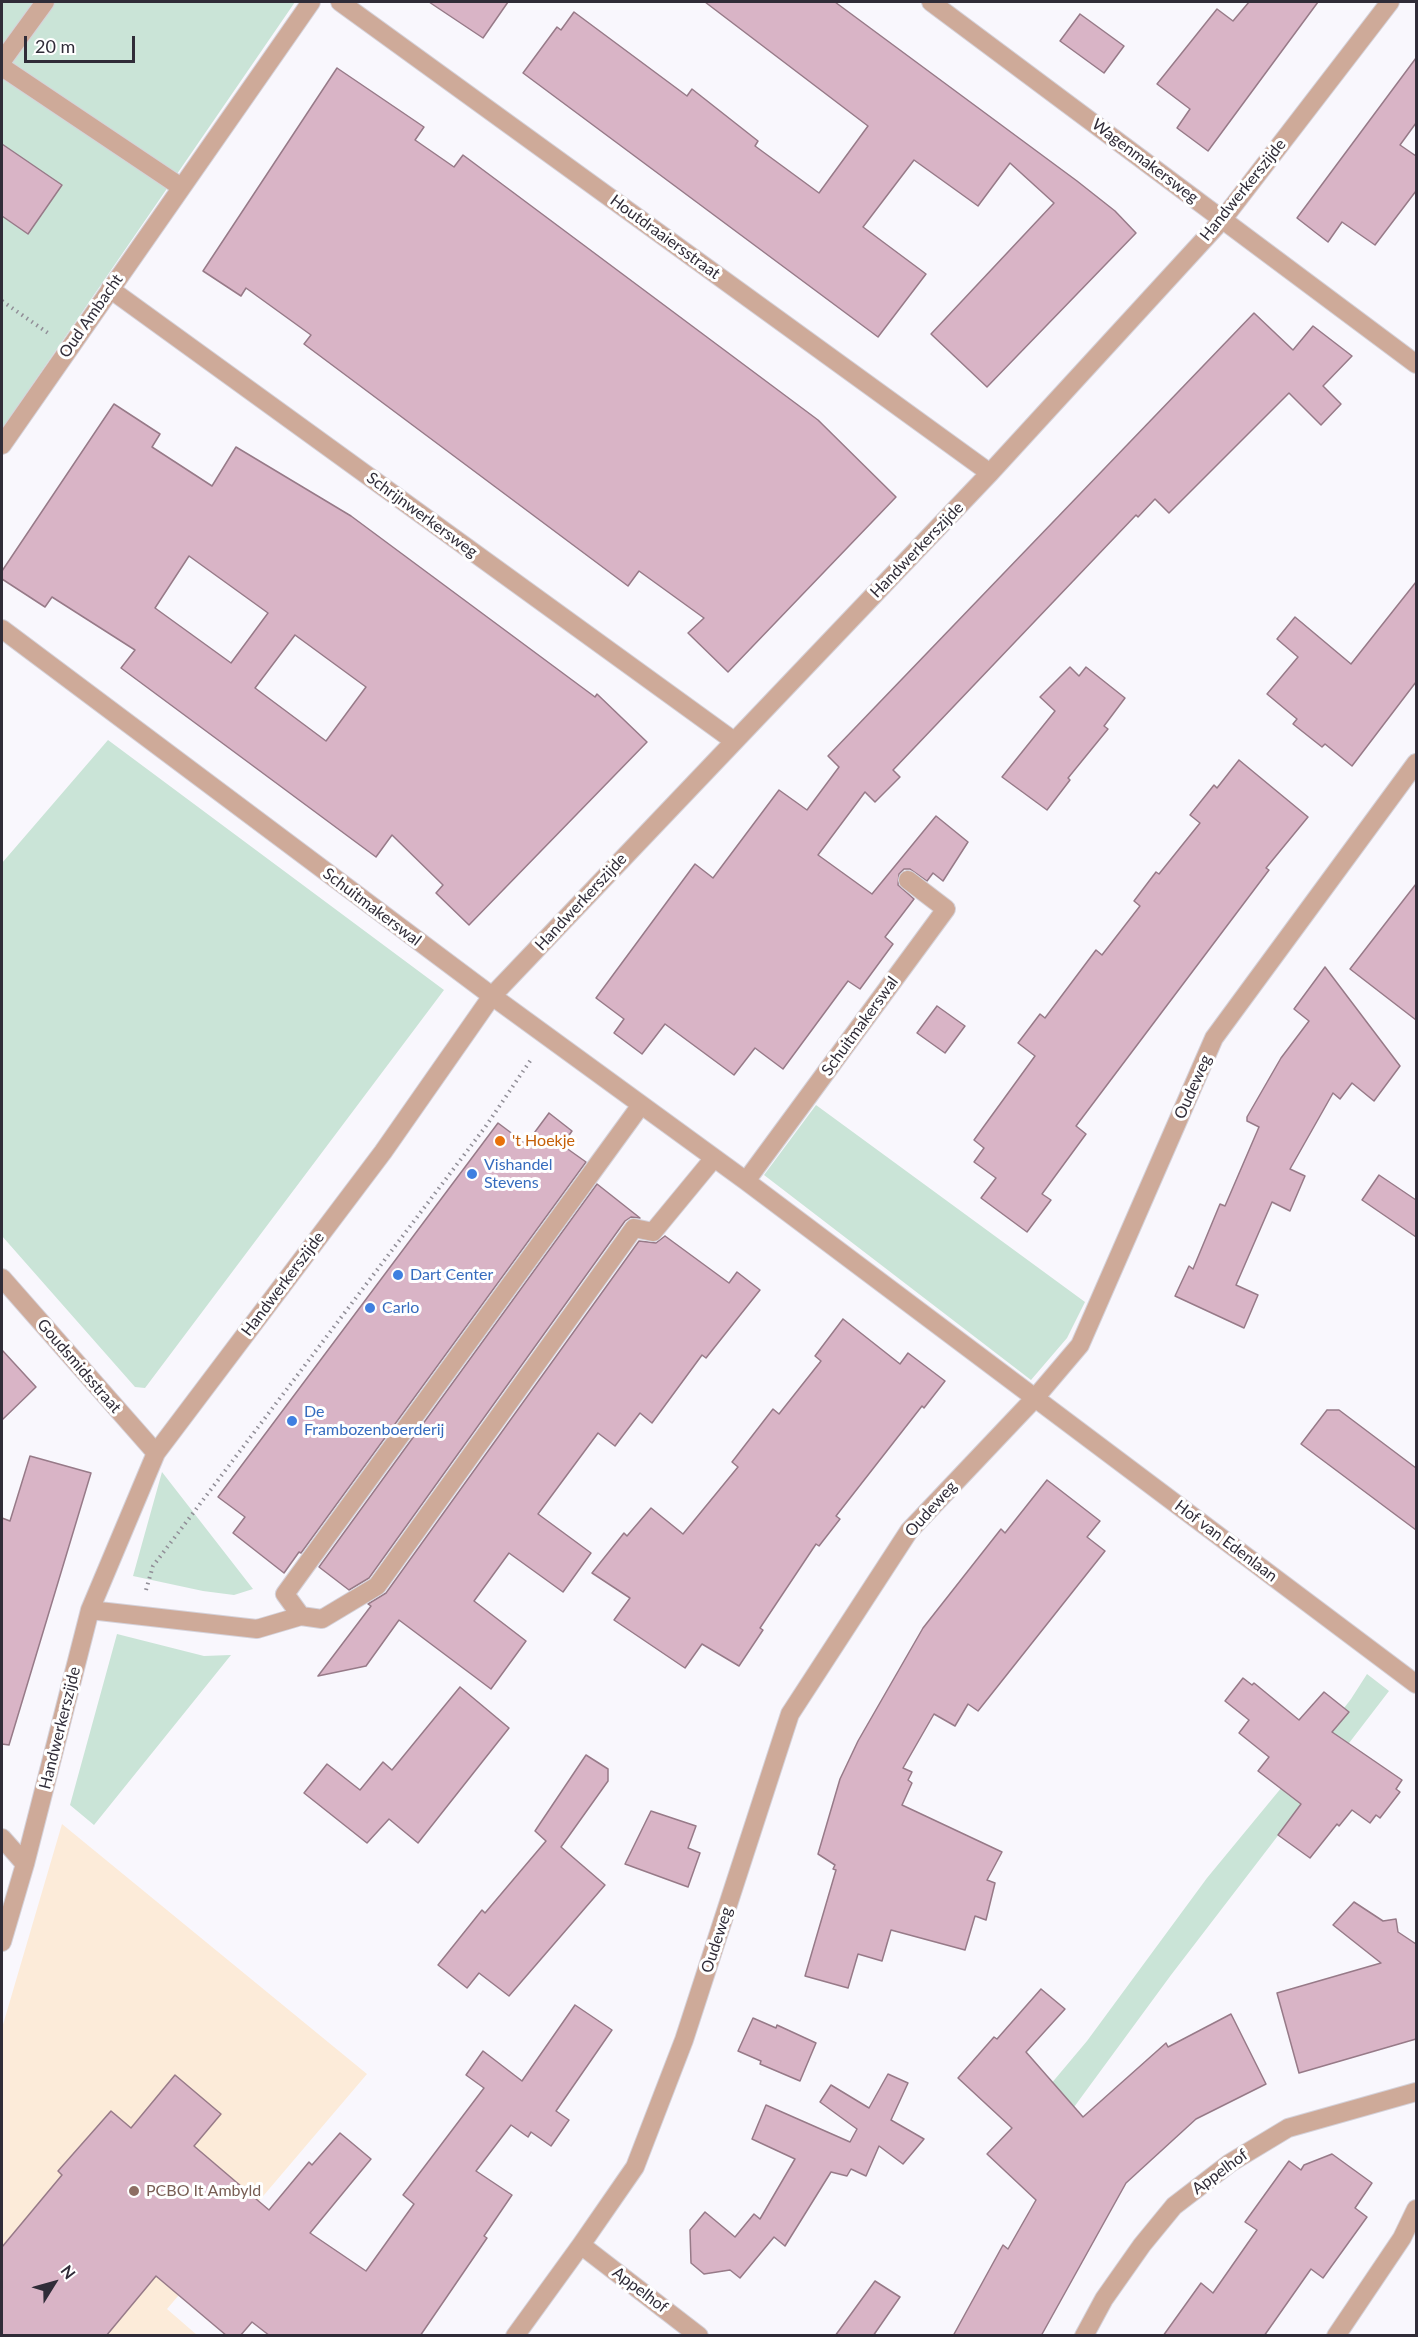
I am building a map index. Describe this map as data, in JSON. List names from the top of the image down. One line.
{"streets":{"street":["Wagenmakersweg","Handwerkerszijde","Houtdraaiersstraat","Oud Ambacht","Schrijnwerkersweg","Schuitmakerswal","Oudeweg","Goudsmidsstraat","Hof van Edenlaan","Appelhof"]},"crossings":[["Wagenmakersweg","Handwerkerszijde"],["Handwerkerszijde","Houtdraaiersstraat"],["Handwerkerszijde","Schrijnwerkersweg"],["Handwerkerszijde","Schuitmakerswal"],["Handwerkerszijde","Goudsmidsstraat"],["Oud Ambacht","Schrijnwerkersweg"],["Schuitmakerswal","Oudeweg"],["Schuitmakerswal","Hof van Edenlaan"],["Oudeweg","Hof van Edenlaan"],["Oudeweg","Appelhof"]],"places":["'t Hoekje","Vishandel Stevens","Dart Center","Carlo","De Frambozenboerderij","PCBO It Ambyld"],"scale_bar":"20 m","north":"top right"}
